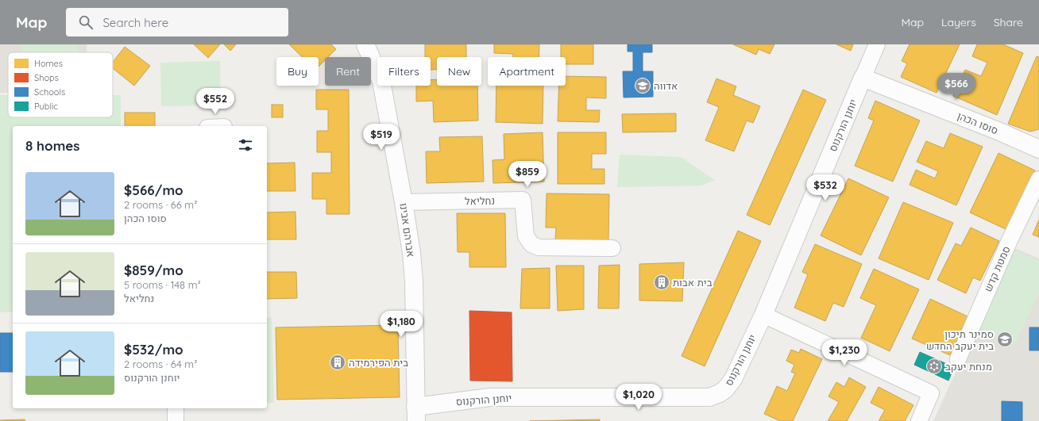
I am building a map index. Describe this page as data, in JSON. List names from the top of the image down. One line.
{"streets":{"street":["סוסו הכהן","יוחנן הורקנוס","נחליאל","אברהם אבינו","סמטת קדש"]},"crossings":[["סוסו הכהן","יוחנן הורקנוס"],["יוחנן הורקנוס","אברהם אבינו"],["נחליאל","אברהם אבינו"]],"places":{"school or university":["אדווה","סמינר תיכון בית יעקב החדש"],"building":["בית אבות","בית הפירמידה"],"synagogue":["מנחת יעקב"]},"legend":["Homes","Shops","Schools","Public"],"page":{"header":"Map","search":"Search here","nav":["Map","Layers","Share"],"chip":["Buy","Rent","Filters","New","Apartment"],"price":["$566","$552","$519","$859","$532","$1,180","$1,230","$1,020"],"heading":"8 homes","list":[{"name":"$566/mo","note":"2 rooms · 66 m² · סוסו הכהן"},{"name":"$859/mo","note":"5 rooms · 148 m² · נחליאל"},{"name":"$532/mo","note":"2 rooms · 64 m² · יוחנן הורקנוס"}]}}
